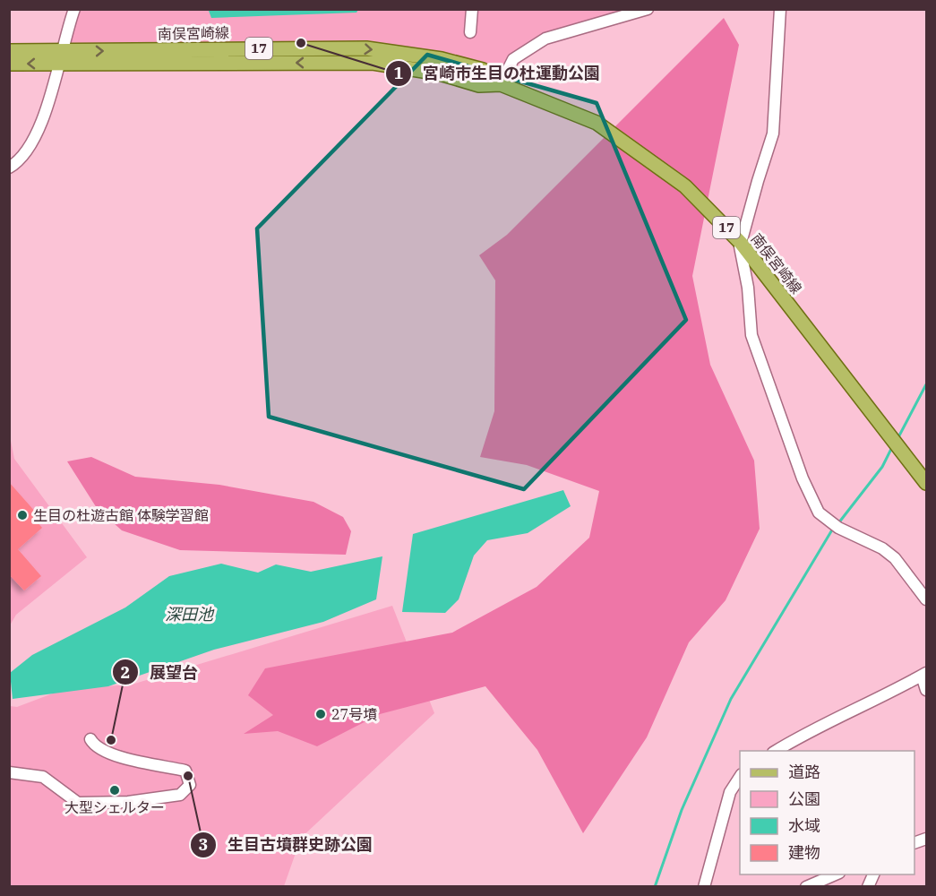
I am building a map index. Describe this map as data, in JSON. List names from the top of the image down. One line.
{"streets":{"main road":["南俣宮崎線","17"]},"water":["深田池"],"places":["宮崎市生目の杜運動公園","生目の杜遊古館 体験学習館","27号墳","展望台","生目古墳群史跡公園","大型シェルター"],"legend":["道路","公園","水域","建物"]}
